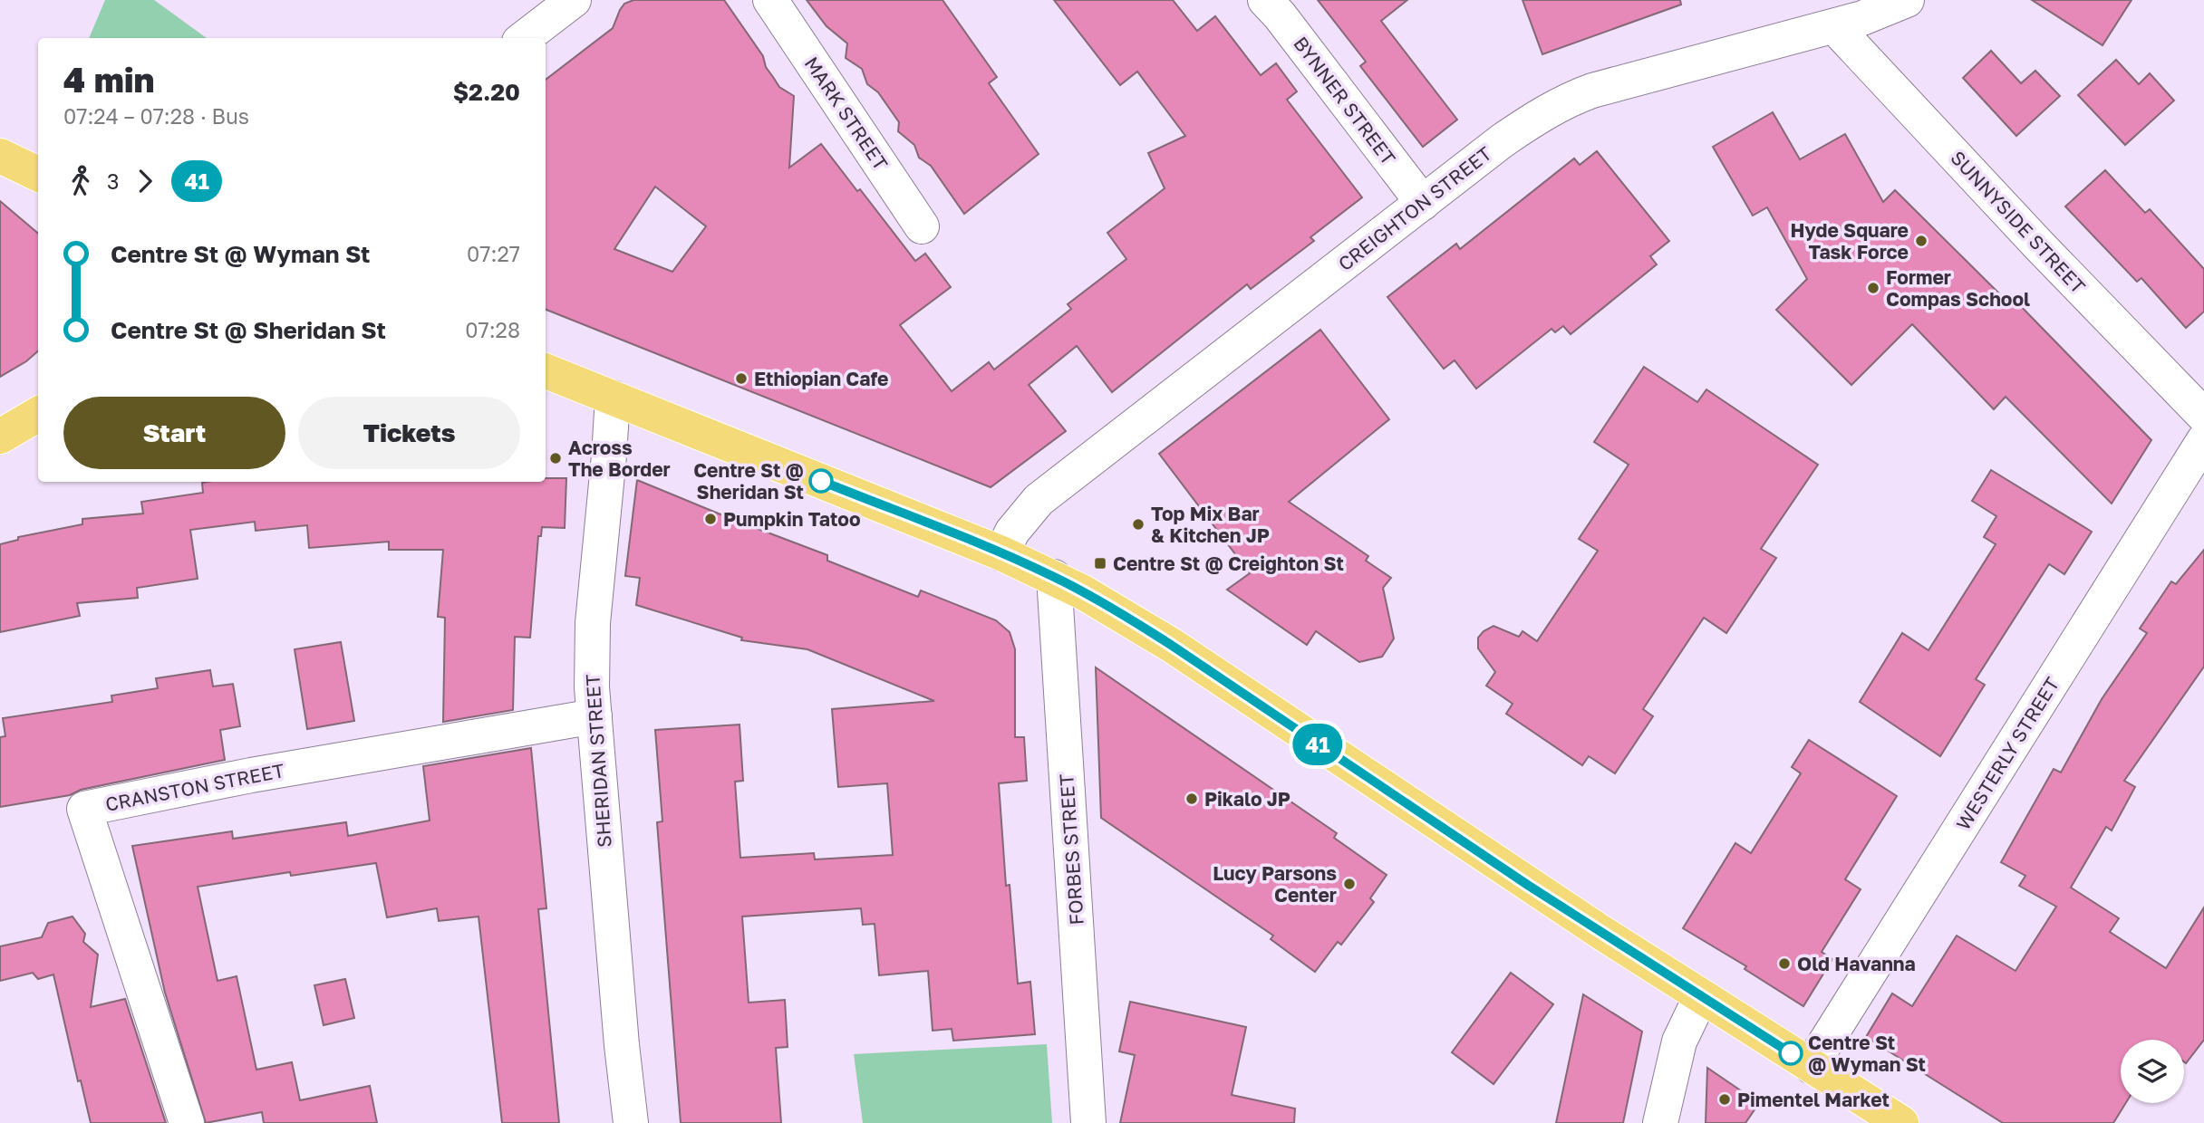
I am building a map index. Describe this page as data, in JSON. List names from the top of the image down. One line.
{"streets":{"street":["BYNNER STREET","MARK STREET","CREIGHTON STREET","SUNNYSIDE STREET","WESTERLY STREET","SHERIDAN STREET","CRANSTON STREET","FORBES STREET"]},"crossings":[["BYNNER STREET","CREIGHTON STREET"],["CREIGHTON STREET","SUNNYSIDE STREET"],["SHERIDAN STREET","CRANSTON STREET"]],"places":{"other":["Hyde Square Task Force","Former Compas School","Ethiopian Cafe","Across The Border","Centre St @ Sheridan St","Pumpkin Tatoo","Top Mix Bar & Kitchen JP","Pikalo JP","Lucy Parsons Center","Old Havanna","Centre St @ Wyman St","Pimentel Market"],"transit":["Centre St @ Creighton St"]},"lines":["bus line 41"],"page":{"on_map":"41","heading":["4 min","07:24 – 07:28 · Bus","$2.20"],"legs":["3","41"],"list":[{"name":"Centre St @ Wyman St","value":"07:27"},{"name":"Centre St @ Sheridan St","value":"07:28"}],"buttons":["Start","Tickets"]}}
